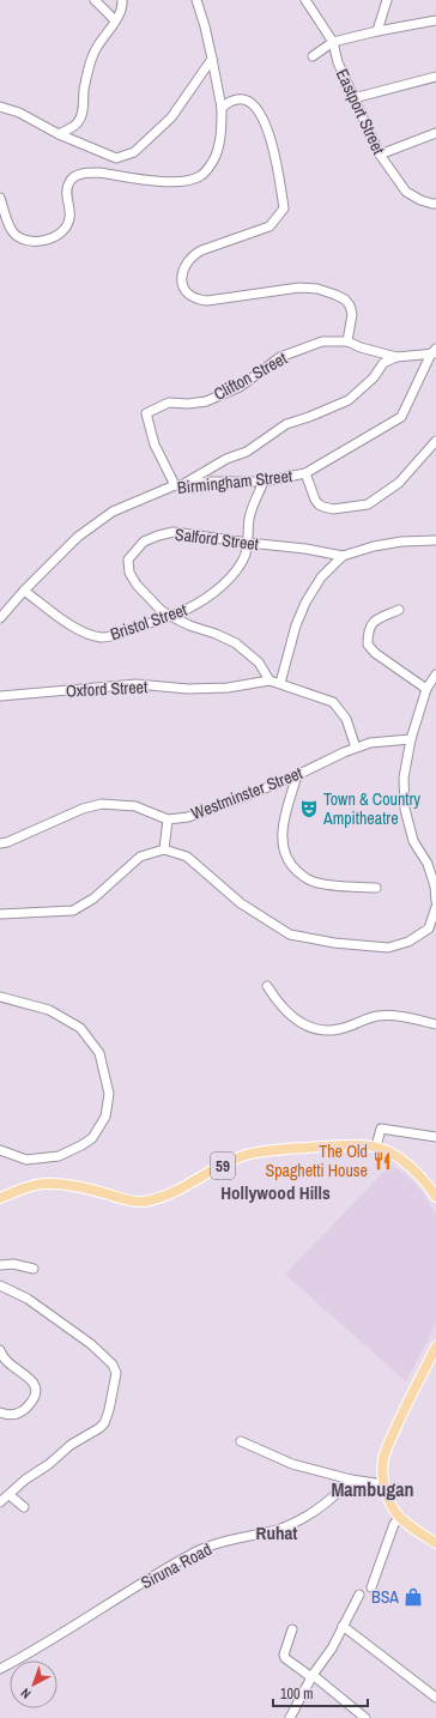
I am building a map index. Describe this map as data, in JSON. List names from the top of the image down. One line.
{"streets":{"main road":["59"],"street":["Eastport Street","Clifton Street","Birmingham Street","Salford Street","Bristol Street","Oxford Street","Westminster Street","Siruna Road"]},"crossings":[["Clifton Street","Birmingham Street"],["Birmingham Street","Bristol Street"],["Salford Street","Bristol Street"],["Salford Street","Oxford Street"]],"districts":["Hollywood Hills","Mambugan","Ruhat"],"places":{"theatre":["Town & Country Ampitheatre"],"restaurant":["The Old Spaghetti House"],"shop":["BSA"]},"scale_bar":"100 m","north":"bottom left"}
